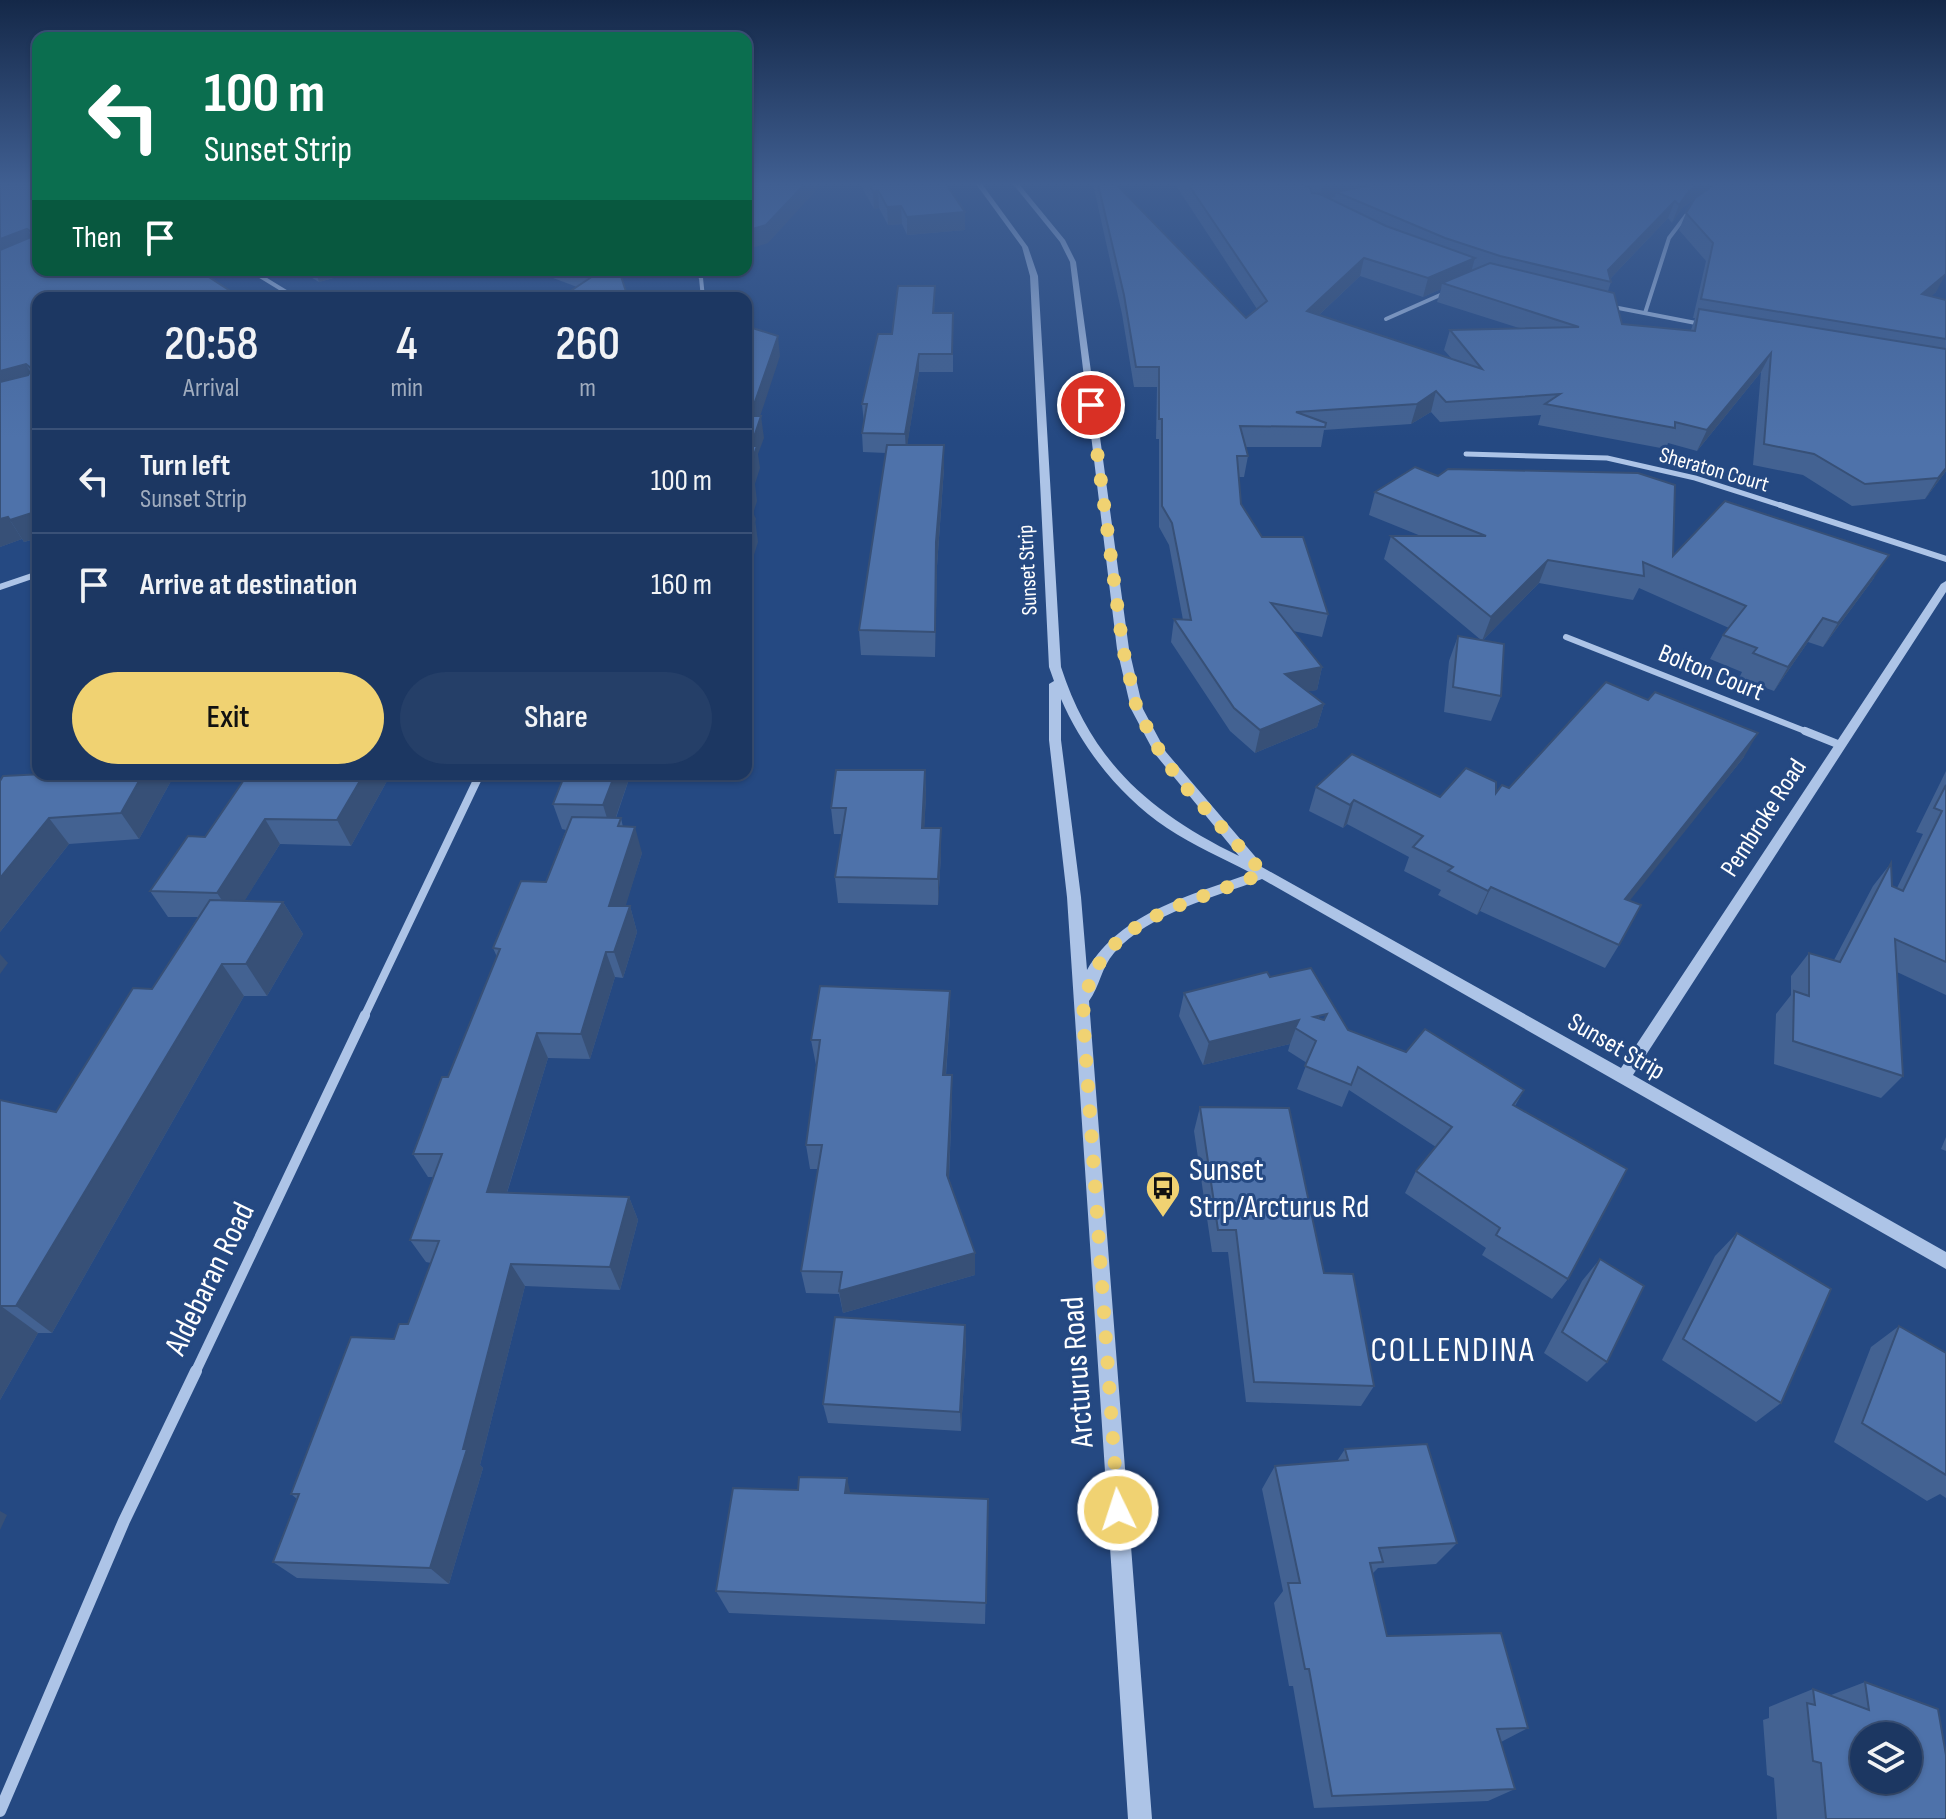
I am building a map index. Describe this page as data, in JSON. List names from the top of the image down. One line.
{"streets":{"street":["Sheraton Court","Sunset Strip","Bolton Court","Pembroke Road","Aldebaran Road","Arcturus Road"]},"crossings":[["Sunset Strip","Pembroke Road"],["Sunset Strip","Arcturus Road"],["Bolton Court","Pembroke Road"]],"districts":["COLLENDINA"],"places":{"bus stop":["Sunset Strp/Arcturus Rd"]},"page":{"turn":["100 m","Sunset Strip"],"then":"Then","eta":["20:58","Arrival","4","min","260","m"],"list":[{"name":"Turn left","note":"Sunset Strip","value":"100 m"},{"name":"Arrive at destination","value":"160 m"}],"buttons":["Exit","Share"]}}
